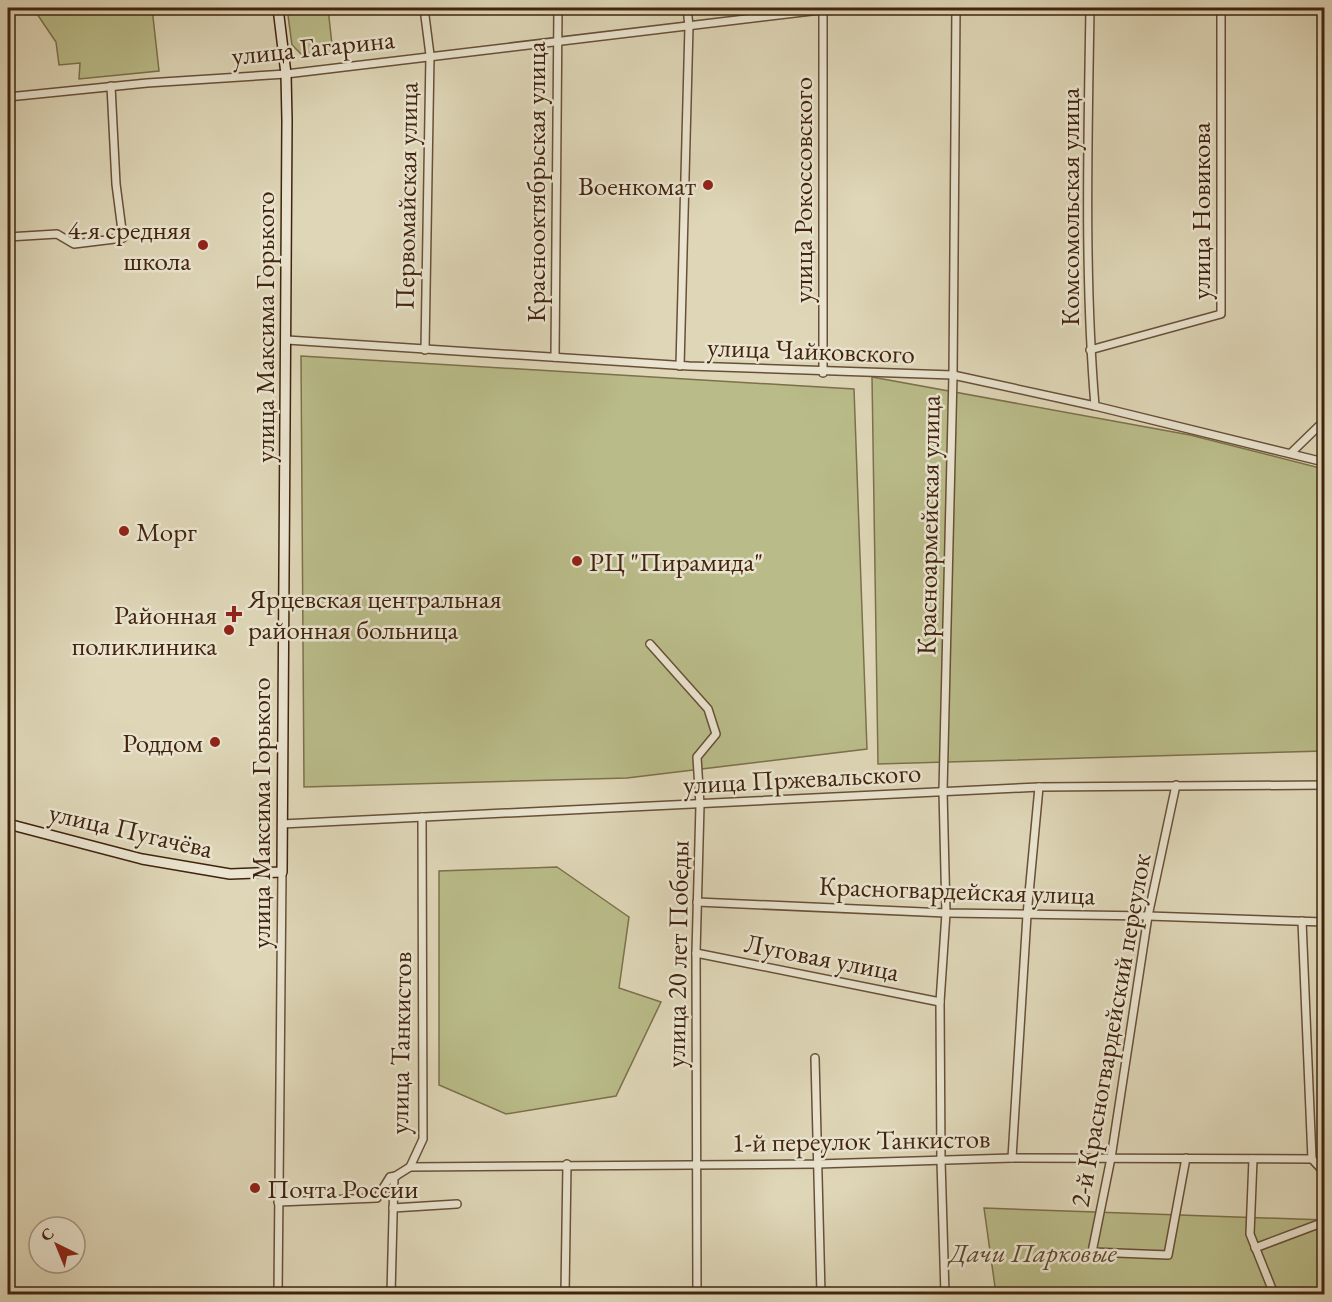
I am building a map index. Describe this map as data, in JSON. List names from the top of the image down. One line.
{"streets":{"street":["улица Гагарина","Краснооктябрьская улица","улица Рокоссовского","Первомайская улица","Комсомольская улица","улица Новикова","улица Максима Горького","улица Чайковского","Красноармейская улица","улица Пржевальского","улица Пугачёва","Красногвардейская улица","улица 20 лет Победы","Луговая улица","2-й Красногвардейский переулок","улица Танкистов","1-й переулок Танкистов"]},"crossings":[["улица Гагарина","Краснооктябрьская улица"],["улица Гагарина","улица Рокоссовского"],["улица Гагарина","Первомайская улица"],["улица Гагарина","улица Максима Горького"],["Краснооктябрьская улица","улица Чайковского"],["улица Рокоссовского","улица Чайковского"],["Первомайская улица","улица Чайковского"],["Комсомольская улица","улица Новикова"],["Комсомольская улица","улица Чайковского"],["улица Максима Горького","улица Чайковского"],["улица Максима Горького","улица Пржевальского"],["улица Максима Горького","улица Пугачёва"],["улица Максима Горького","улица Танкистов"],["улица Чайковского","Красноармейская улица"],["Красноармейская улица","улица Пржевальского"],["Красноармейская улица","Красногвардейская улица"],["Красноармейская улица","Луговая улица"],["Красноармейская улица","1-й переулок Танкистов"],["улица Пржевальского","улица 20 лет Победы"],["улица Пржевальского","2-й Красногвардейский переулок"],["улица Пржевальского","улица Танкистов"],["Красногвардейская улица","улица 20 лет Победы"],["Красногвардейская улица","2-й Красногвардейский переулок"],["улица 20 лет Победы","Луговая улица"],["улица 20 лет Победы","1-й переулок Танкистов"],["2-й Красногвардейский переулок","1-й переулок Танкистов"],["улица Танкистов","1-й переулок Танкистов"]],"parks":["Дачи Парковые"],"places":{"other":["Военкомат","4-я средняя школа","Морг","РЦ \"Пирамида\"","Районная поликлиника","Роддом","Почта России"],"health":["Ярцевская центральная районная больница"]},"north":"top left"}
